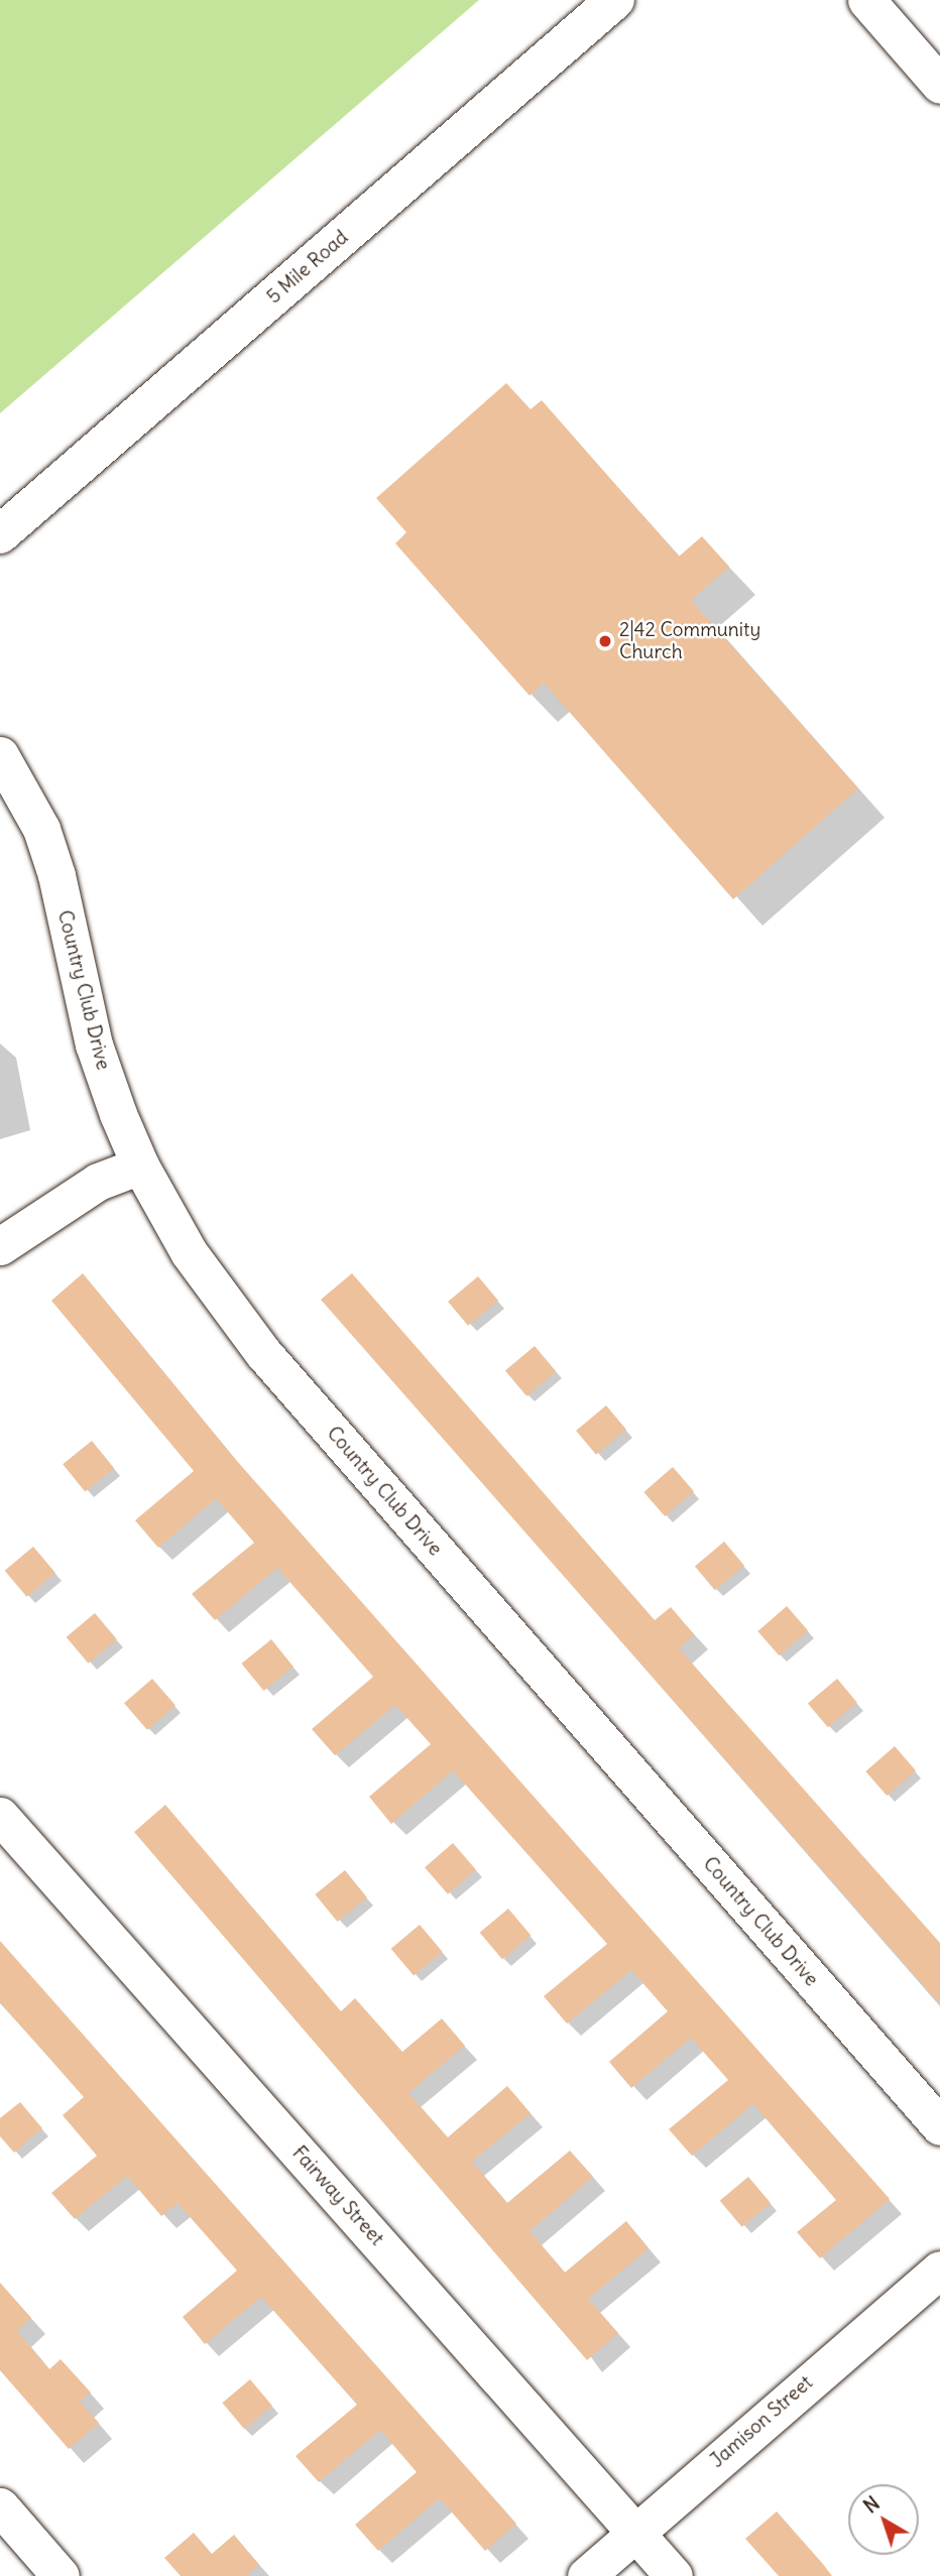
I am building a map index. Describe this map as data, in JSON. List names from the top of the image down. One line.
{"streets":{"main road":["5 Mile Road"],"street":["Country Club Drive","Fairway Street","Jamison Street"]},"crossings":[["Fairway Street","Jamison Street"]],"places":["2|42 Community Church"],"north":"top left"}
